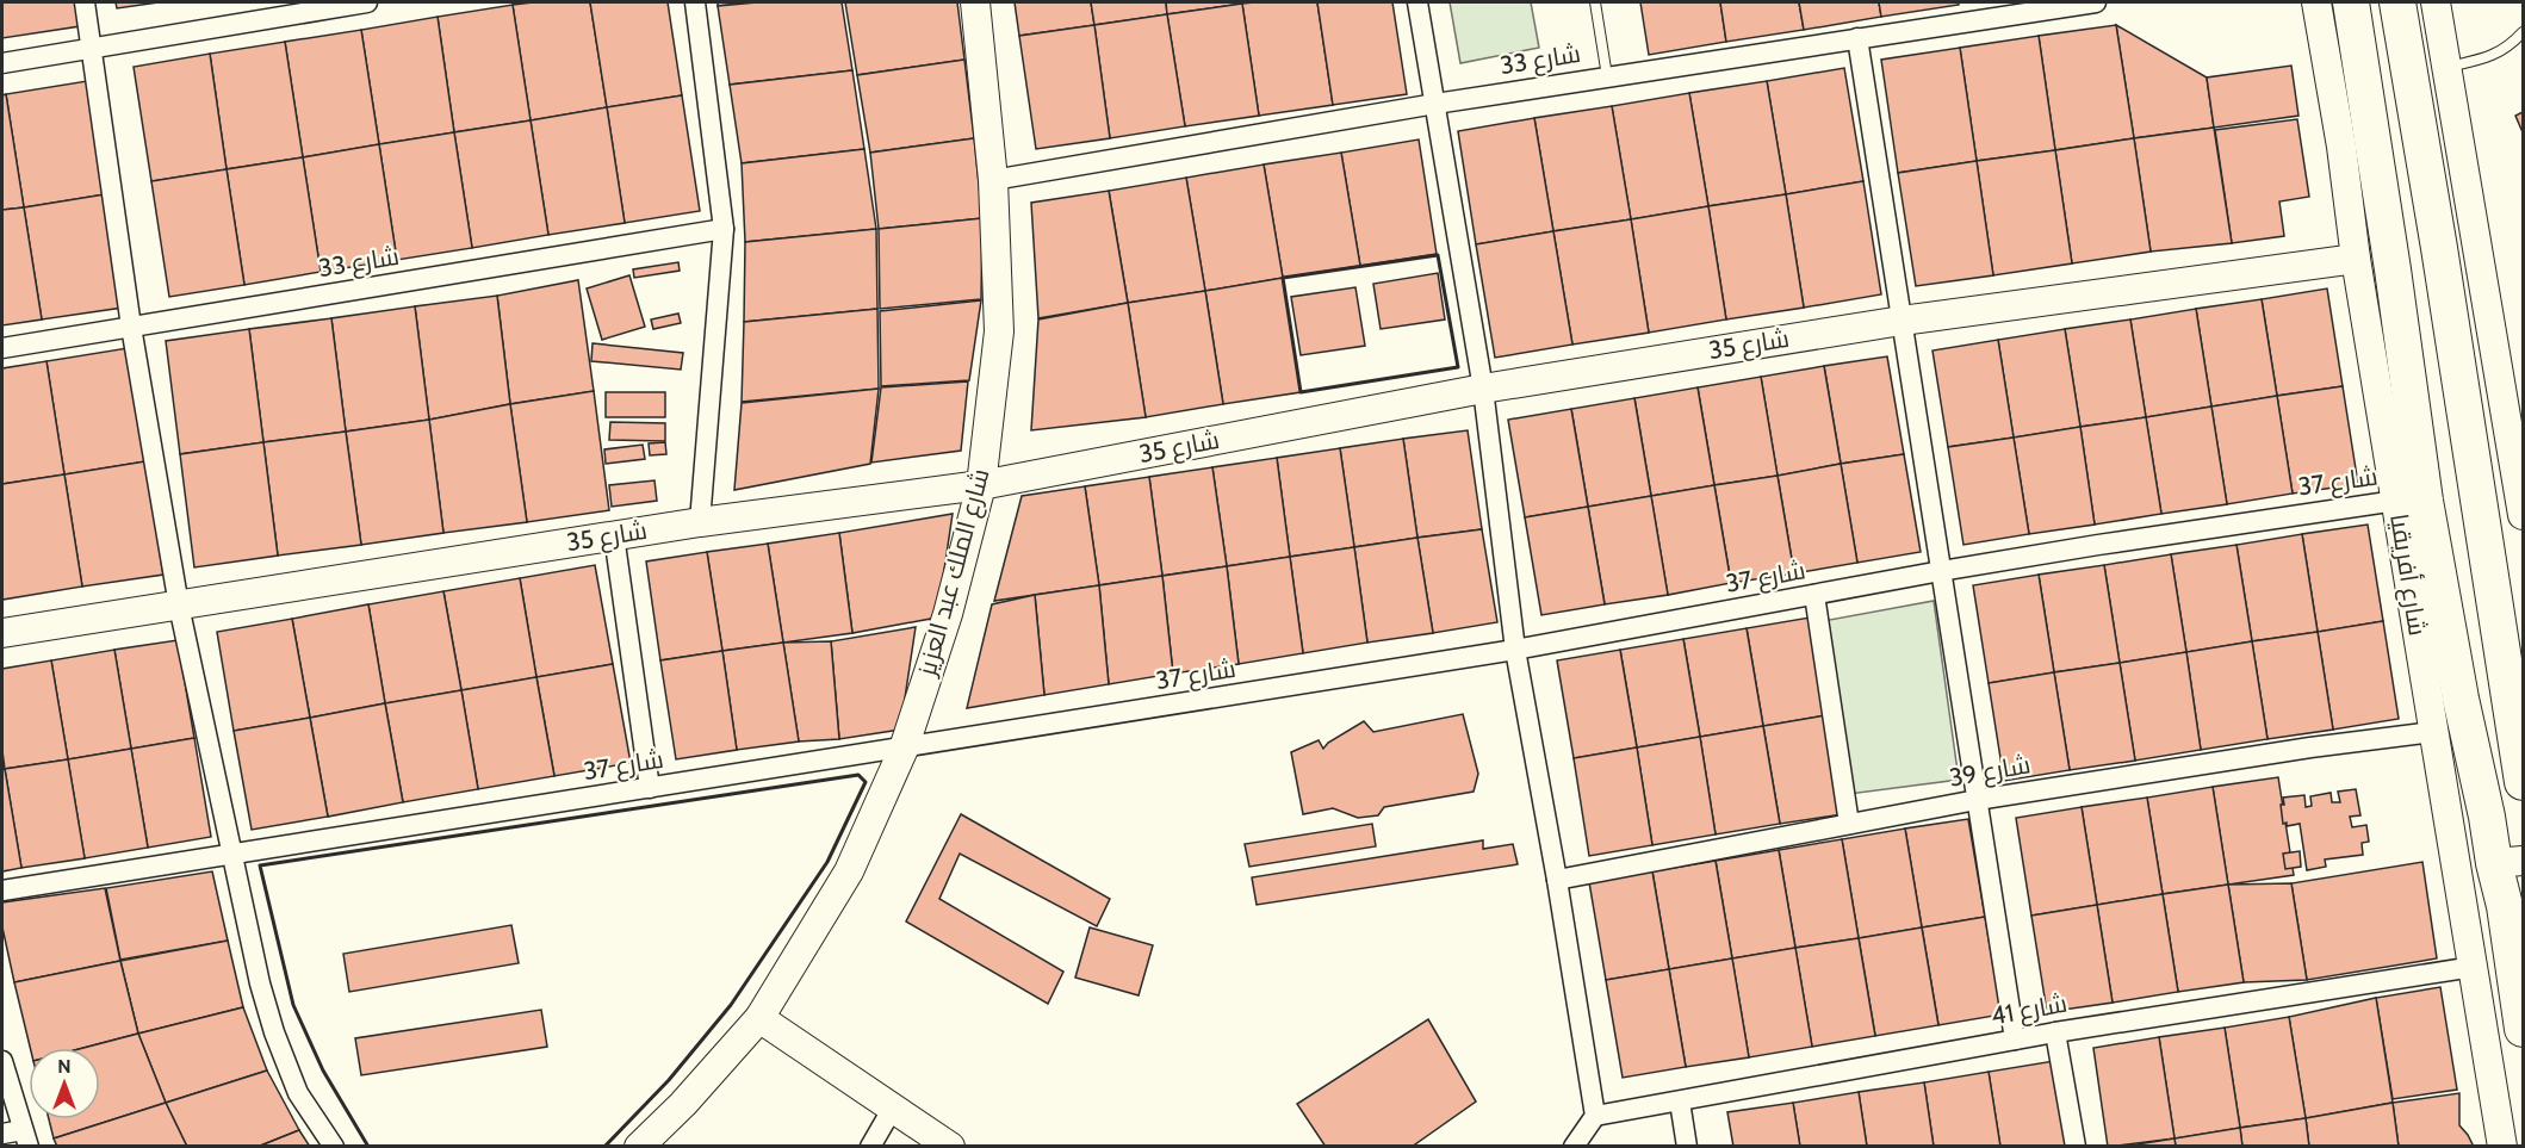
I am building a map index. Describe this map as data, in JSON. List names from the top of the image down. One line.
{"streets":{"highway":["شارع أفريقيا"],"street":["شارع 33","شارع 35","شارع 37","شارع الملك عبد العزيز","شارع 39","شارع 41"]},"crossings":[["شارع 33","شارع الملك عبد العزيز"],["شارع 35","شارع الملك عبد العزيز"],["شارع 35","شارع أفريقيا"],["شارع 37","شارع الملك عبد العزيز"],["شارع 37","شارع أفريقيا"],["شارع أفريقيا","شارع 39"],["شارع أفريقيا","شارع 41"]],"north":"top"}
